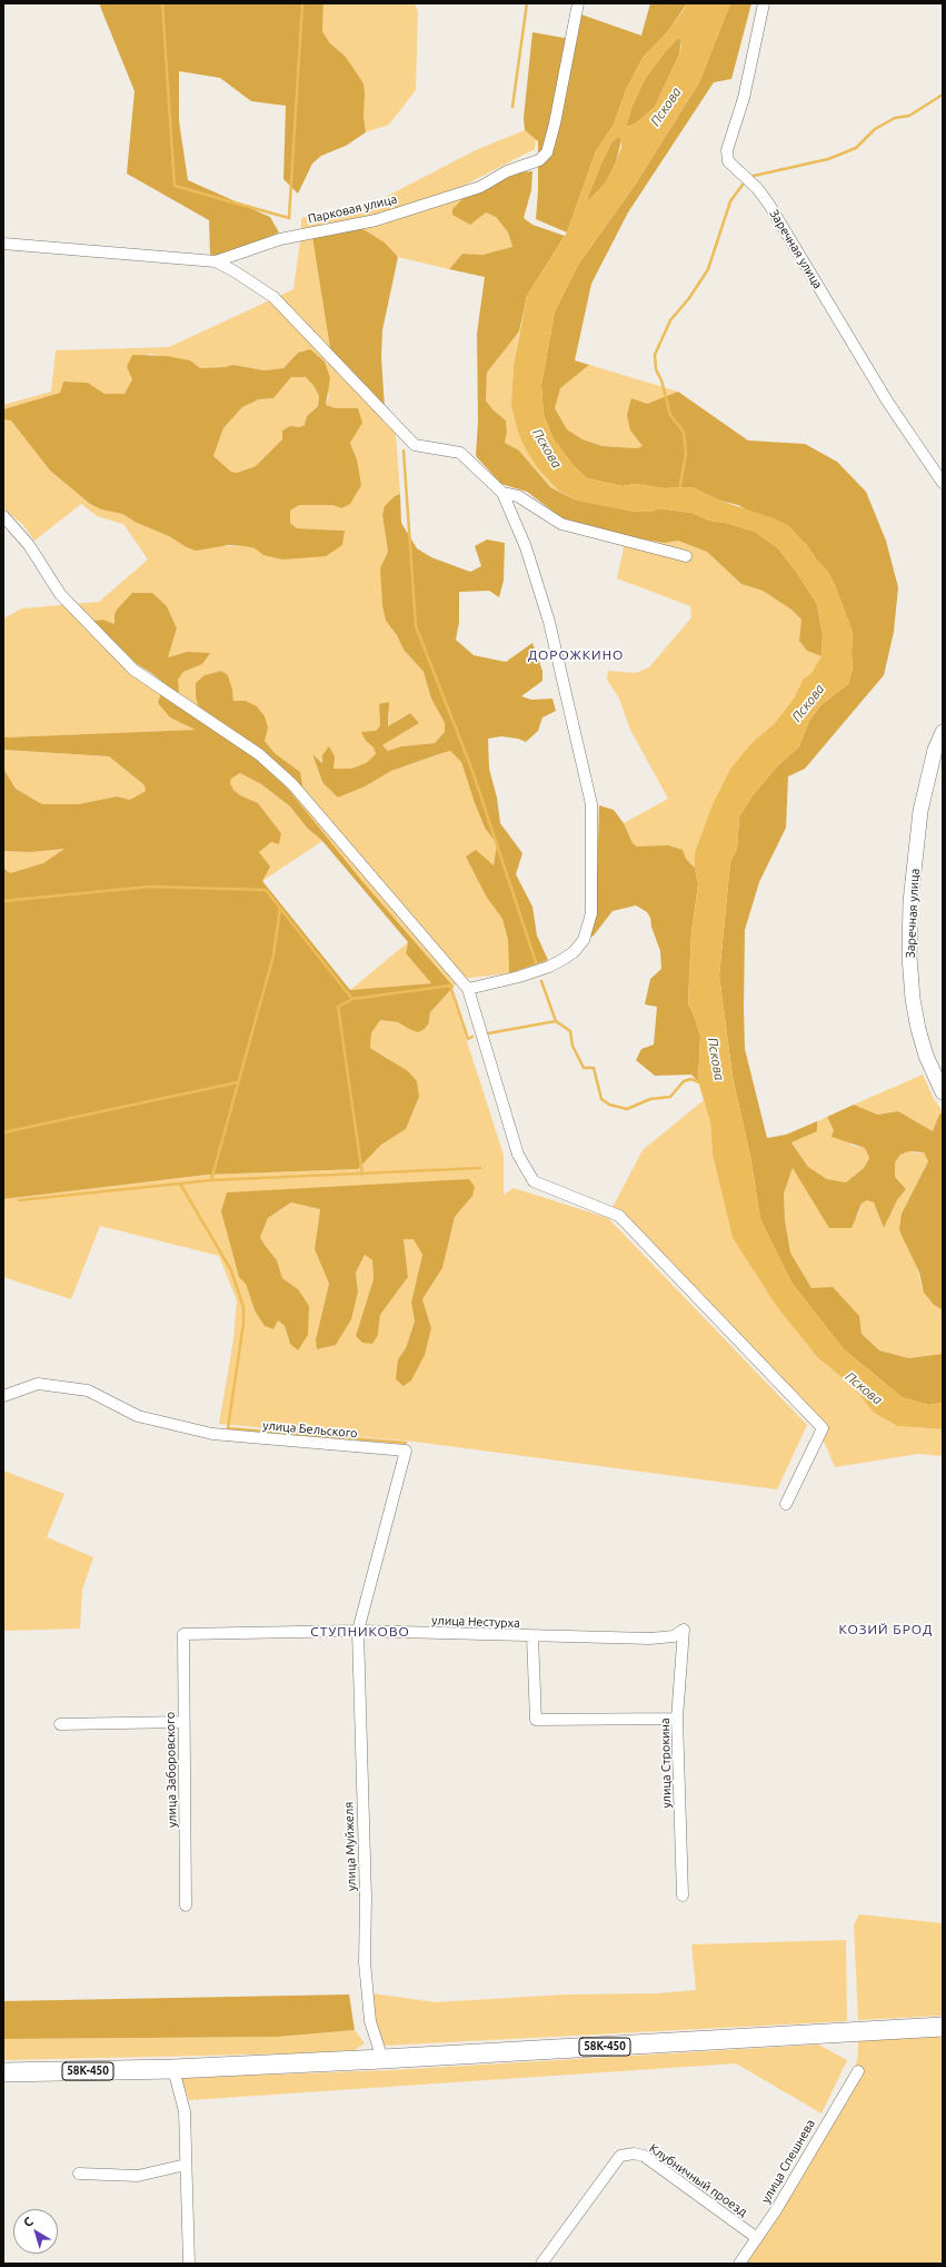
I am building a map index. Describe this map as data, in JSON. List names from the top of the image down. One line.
{"streets":{"highway":["58К-450"],"street":["Парковая улица","Заречная улица","улица Бельского","улица Нестурха","улица Строкина","улица Заборовского","улица Муйжеля","улица Спешнева","Клубничный проезд"]},"crossings":[["улица Бельского","улица Нестурха"],["улица Бельского","улица Муйжеля"],["улица Нестурха","улица Строкина"],["улица Нестурха","улица Заборовского"],["улица Нестурха","улица Муйжеля"],["улица Муйжеля","58К-450"],["улица Спешнева","Клубничный проезд"]],"districts":["ДОРОЖКИНО","КОЗИЙ БРОД","СТУПНИКОВО"],"water":["Пскова"],"north":"top left"}
